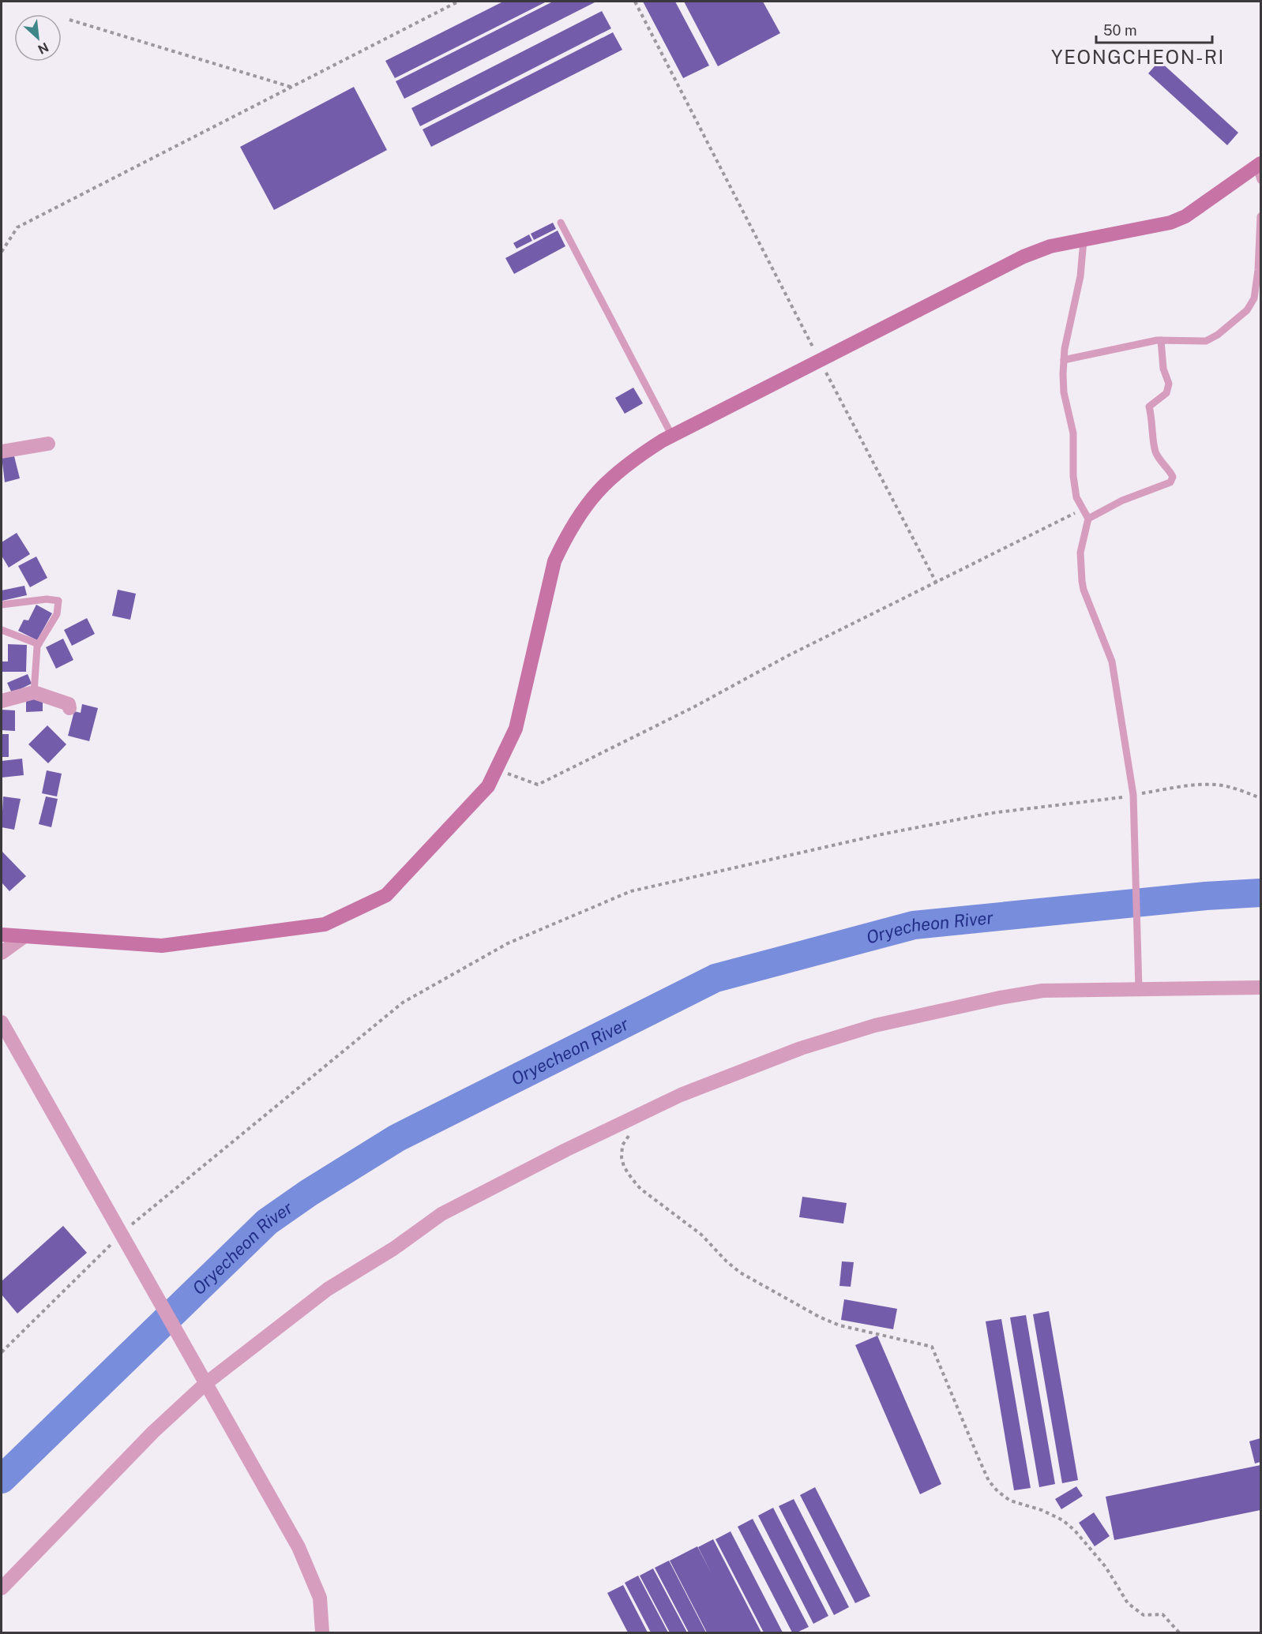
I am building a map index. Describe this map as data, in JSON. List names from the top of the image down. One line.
{"districts":["YEONGCHEON-RI"],"water":["Oryecheon River"],"scale_bar":"50 m","north":"bottom right"}
